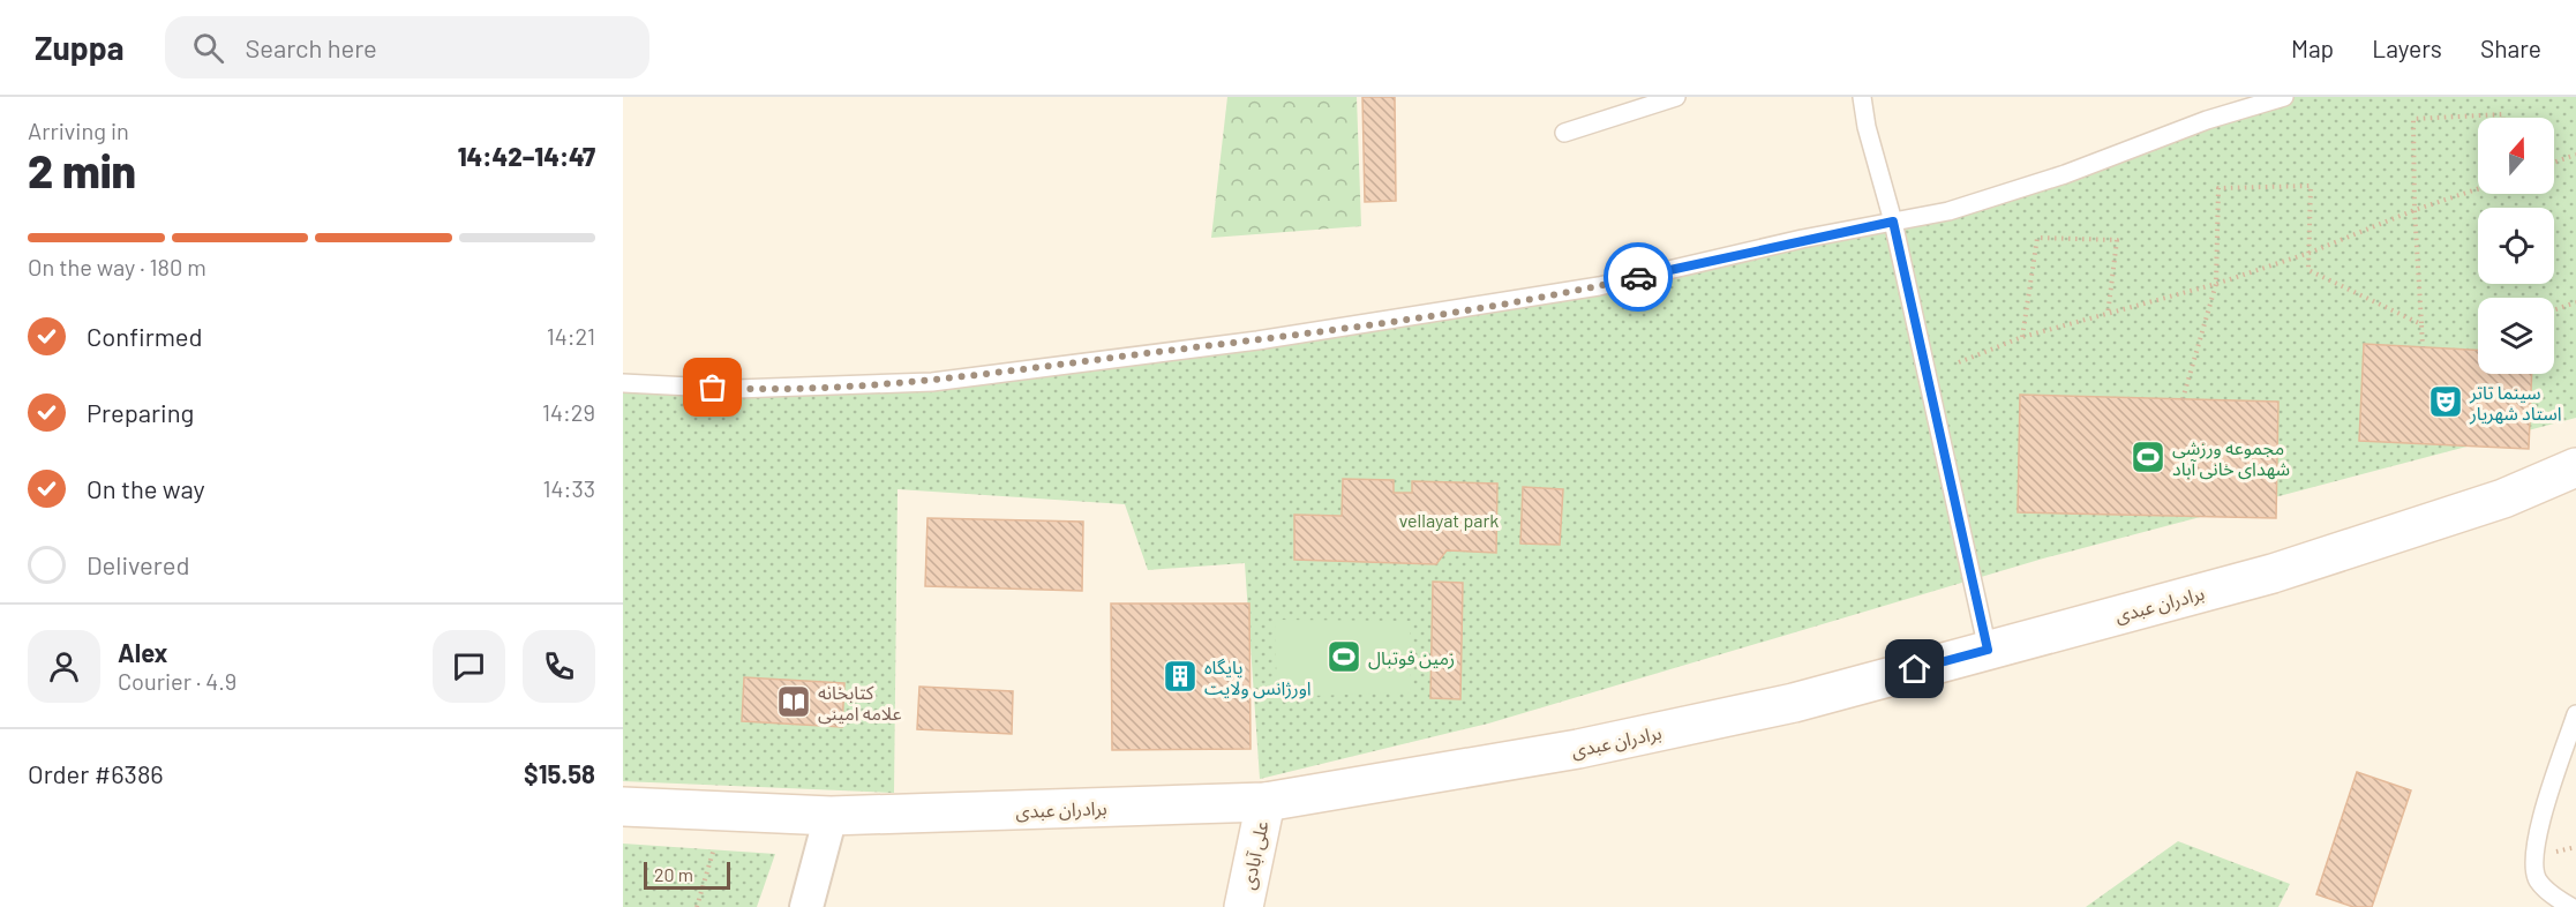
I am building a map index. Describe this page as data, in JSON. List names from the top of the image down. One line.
{"streets":{"main road":["برادران عبدی","علی آبادی"]},"crossings":[["برادران عبدی","علی آبادی"]],"parks":["vellayat park"],"places":{"theatre":["سینما تاتر استاد شهریار"],"sports":["مجموعه ورزشی شهدای خانی آباد","زمین فوتبال"],"building":["پایگاه اورژانس ولایت"],"library":["کتابخانه علامه امینی"]},"scale_bar":"20 m","north":"top","page":{"header":"Zuppa","search":"Search here","nav":["Map","Layers","Share"],"heading":["2 min","Arriving in","14:42–14:47"],"panel":["Alex","Courier · 4.9","Order #6386","$15.58"],"bar":"On the way · 180 m","list":[["Confirmed","14:21"],["Preparing","14:29"],["On the way","14:33"],"Delivered"],"scale":"20 m"}}
